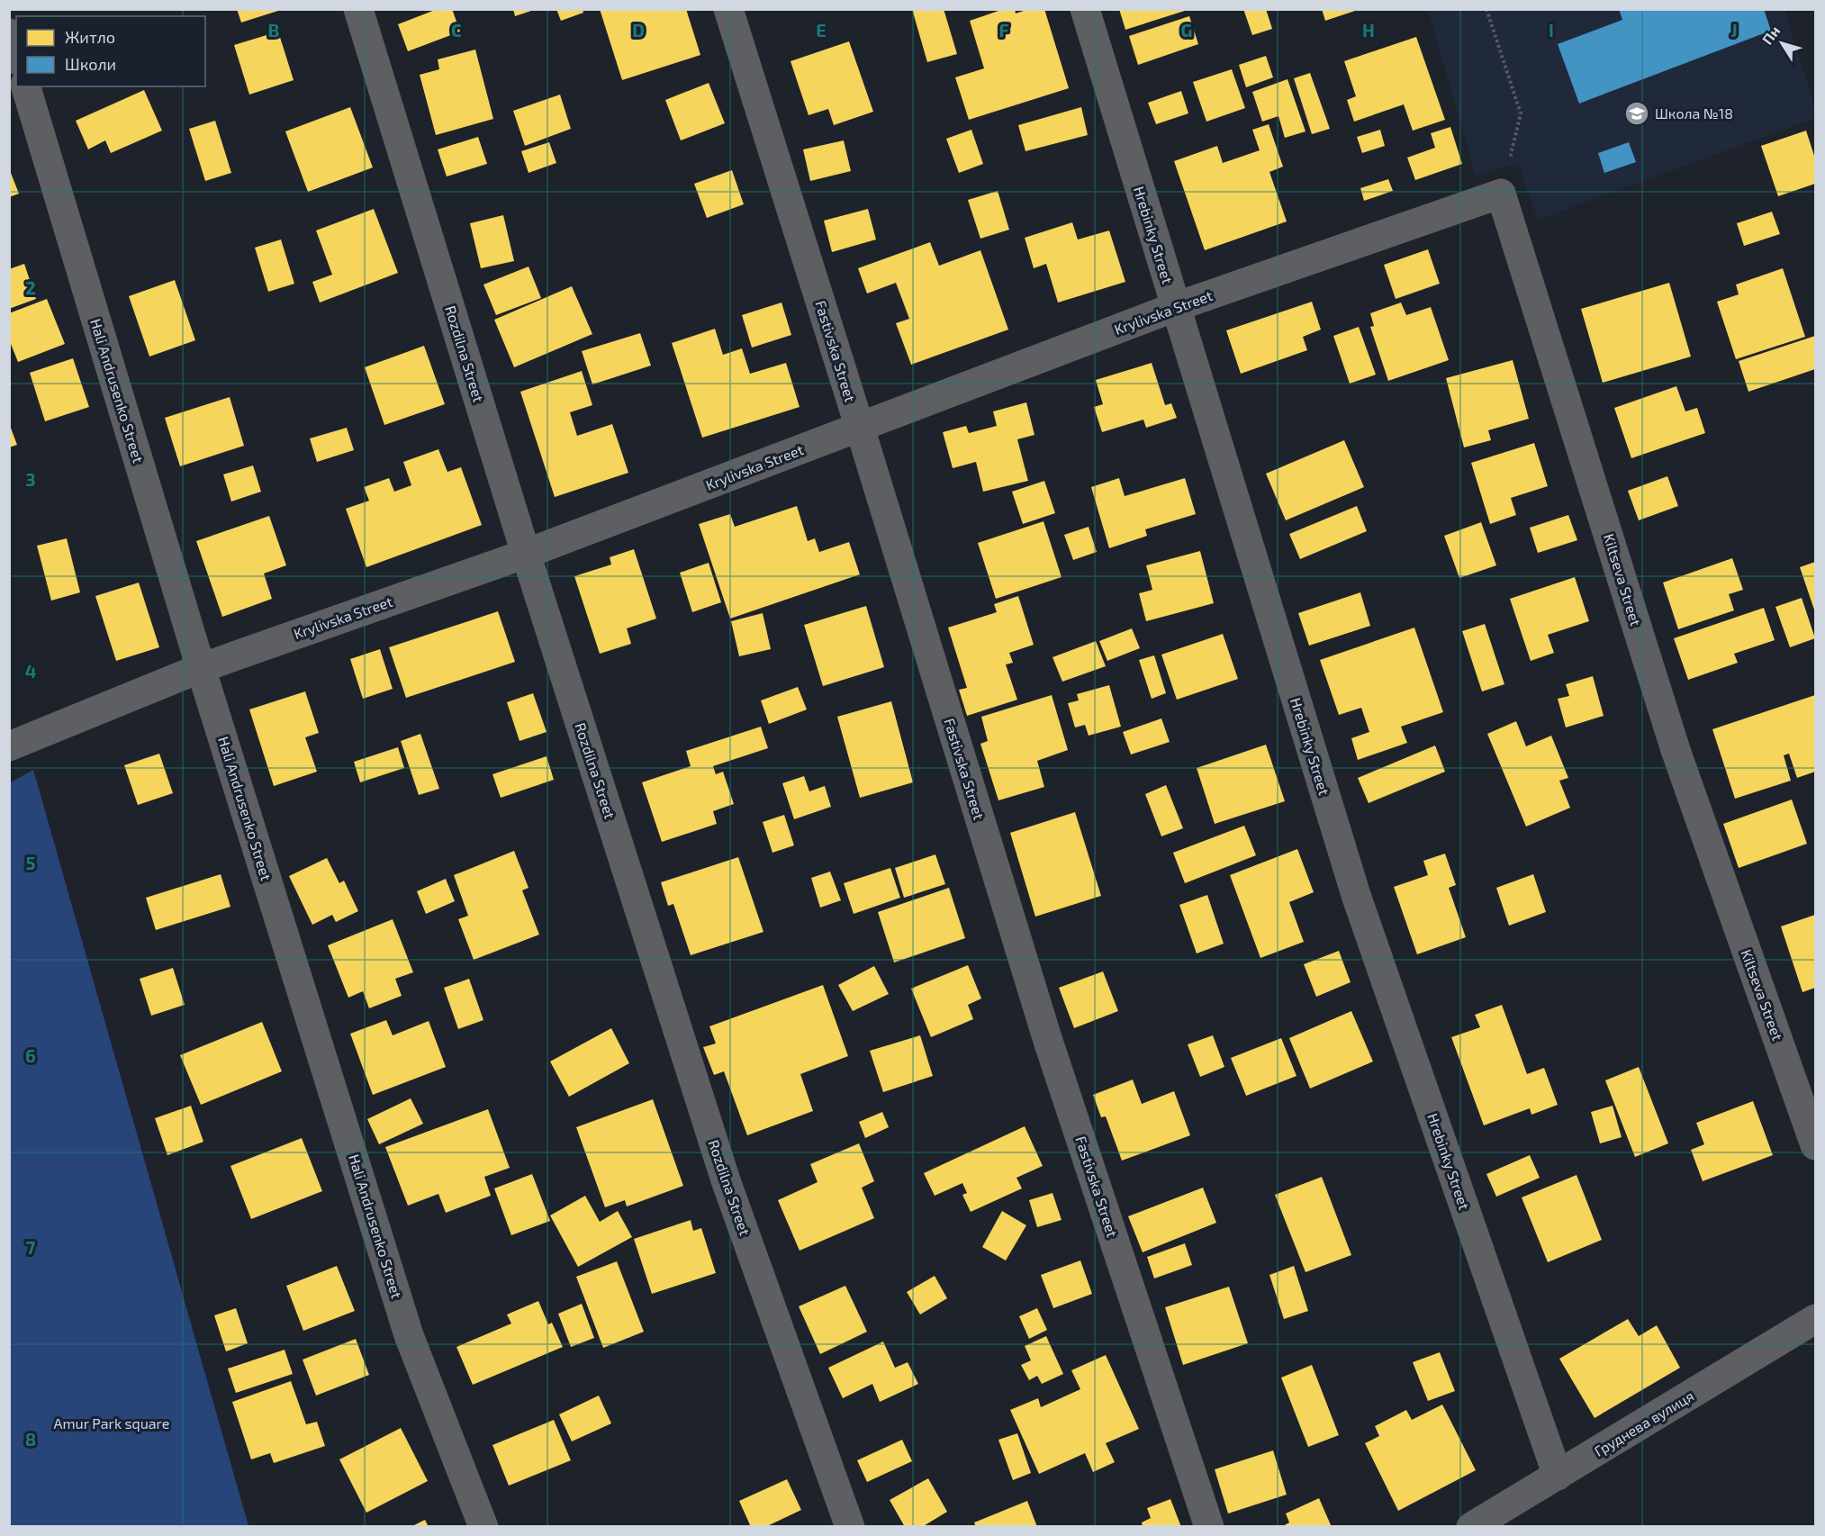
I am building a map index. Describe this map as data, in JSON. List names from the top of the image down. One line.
{"streets":{"street":["Hrebinky Street","Krylivska Street","Fastivska Street","Rozdilna Street","Hali Andrusenko Street","Kiltseva Street","Груднева вулиця"]},"crossings":[["Hrebinky Street","Krylivska Street"],["Hrebinky Street","Груднева вулиця"],["Krylivska Street","Fastivska Street"],["Krylivska Street","Rozdilna Street"],["Krylivska Street","Hali Andrusenko Street"],["Krylivska Street","Kiltseva Street"]],"parks":["Amur Park square"],"places":{"school or university":["Школа №18"]},"legend":["Житло","Школи"],"north":"top left","grid":{"columns":["B","C","D","E","F","G","H","I","J"],"rows":["2","3","4","5","6","7","8"]}}
